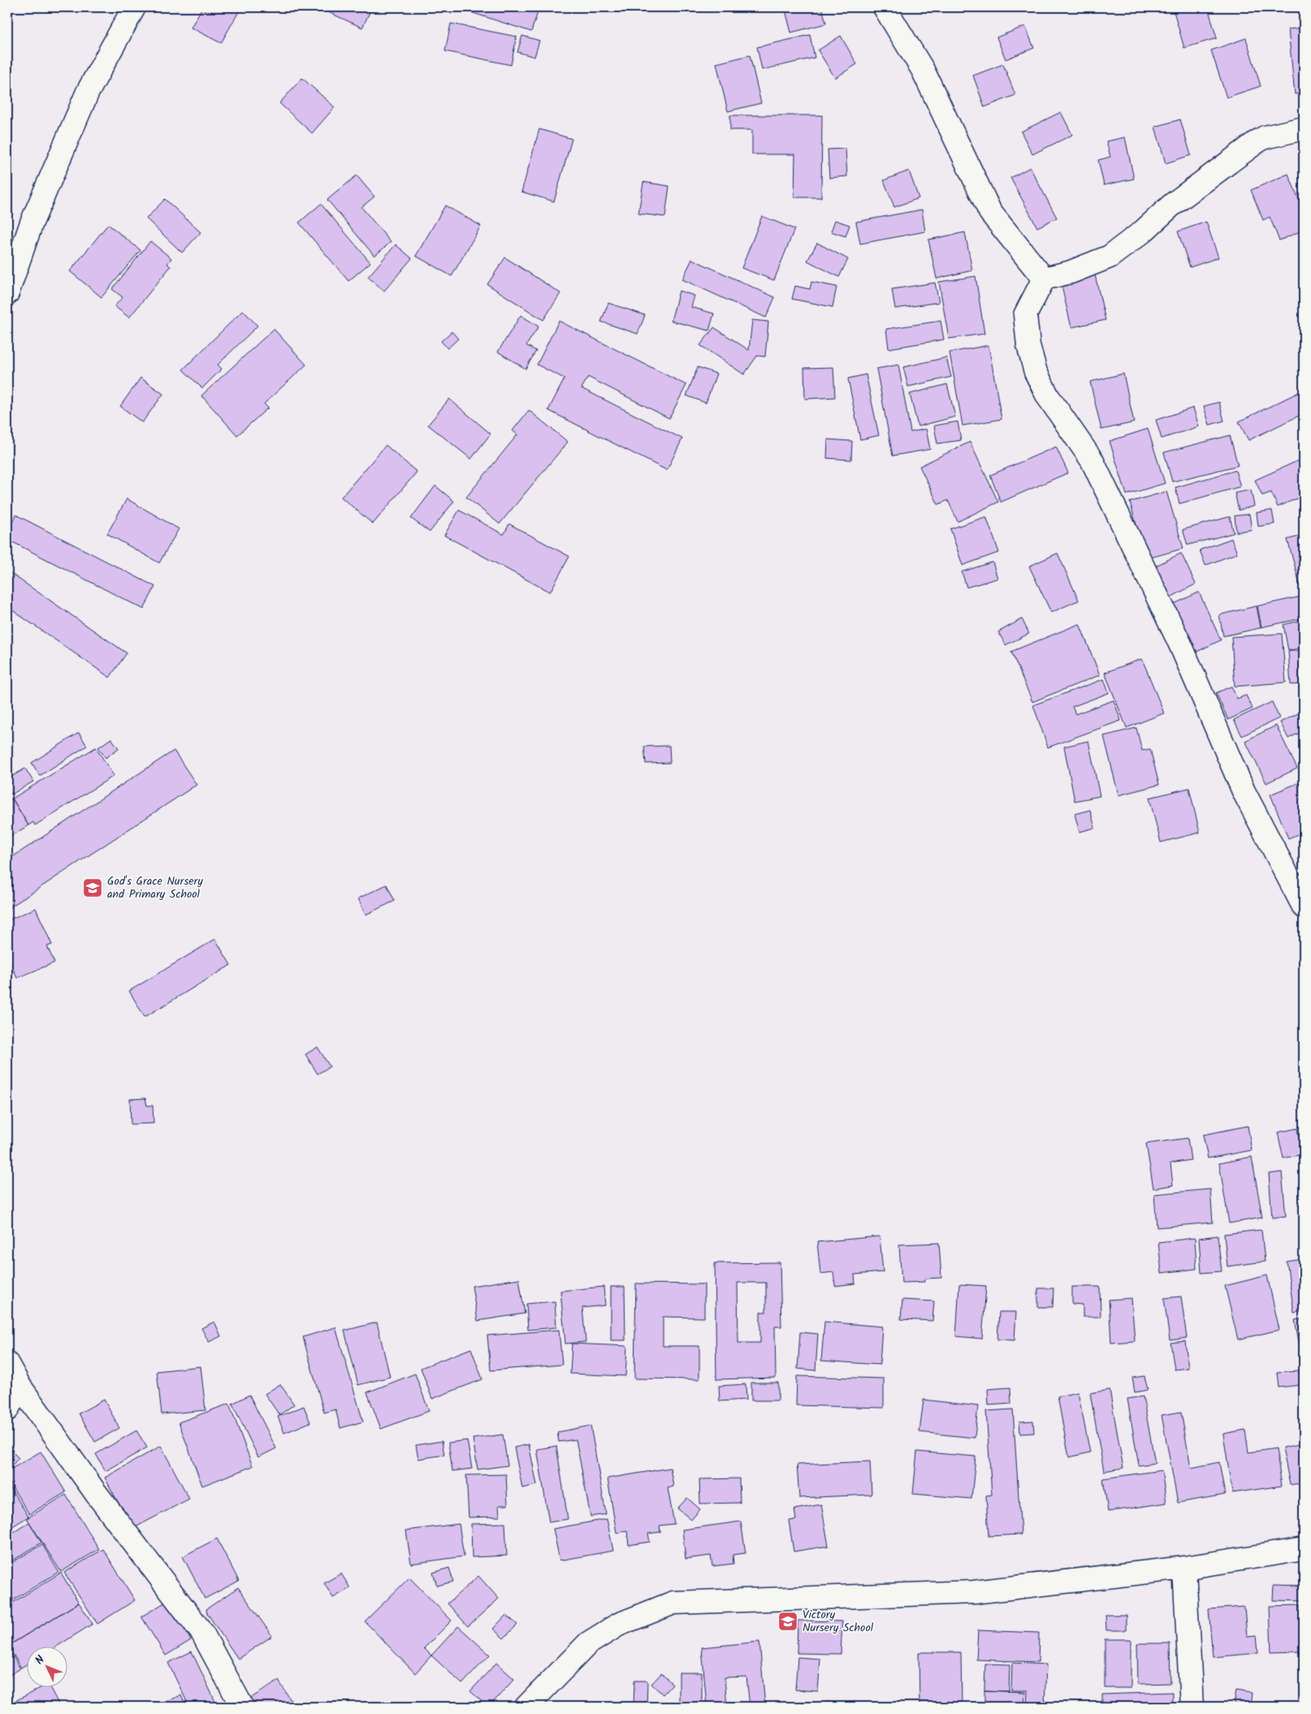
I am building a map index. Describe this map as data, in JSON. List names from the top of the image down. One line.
{"places":{"school or university":["God's Grace Nursery and Primary School","Victory Nursery School"]},"north":"top left"}
